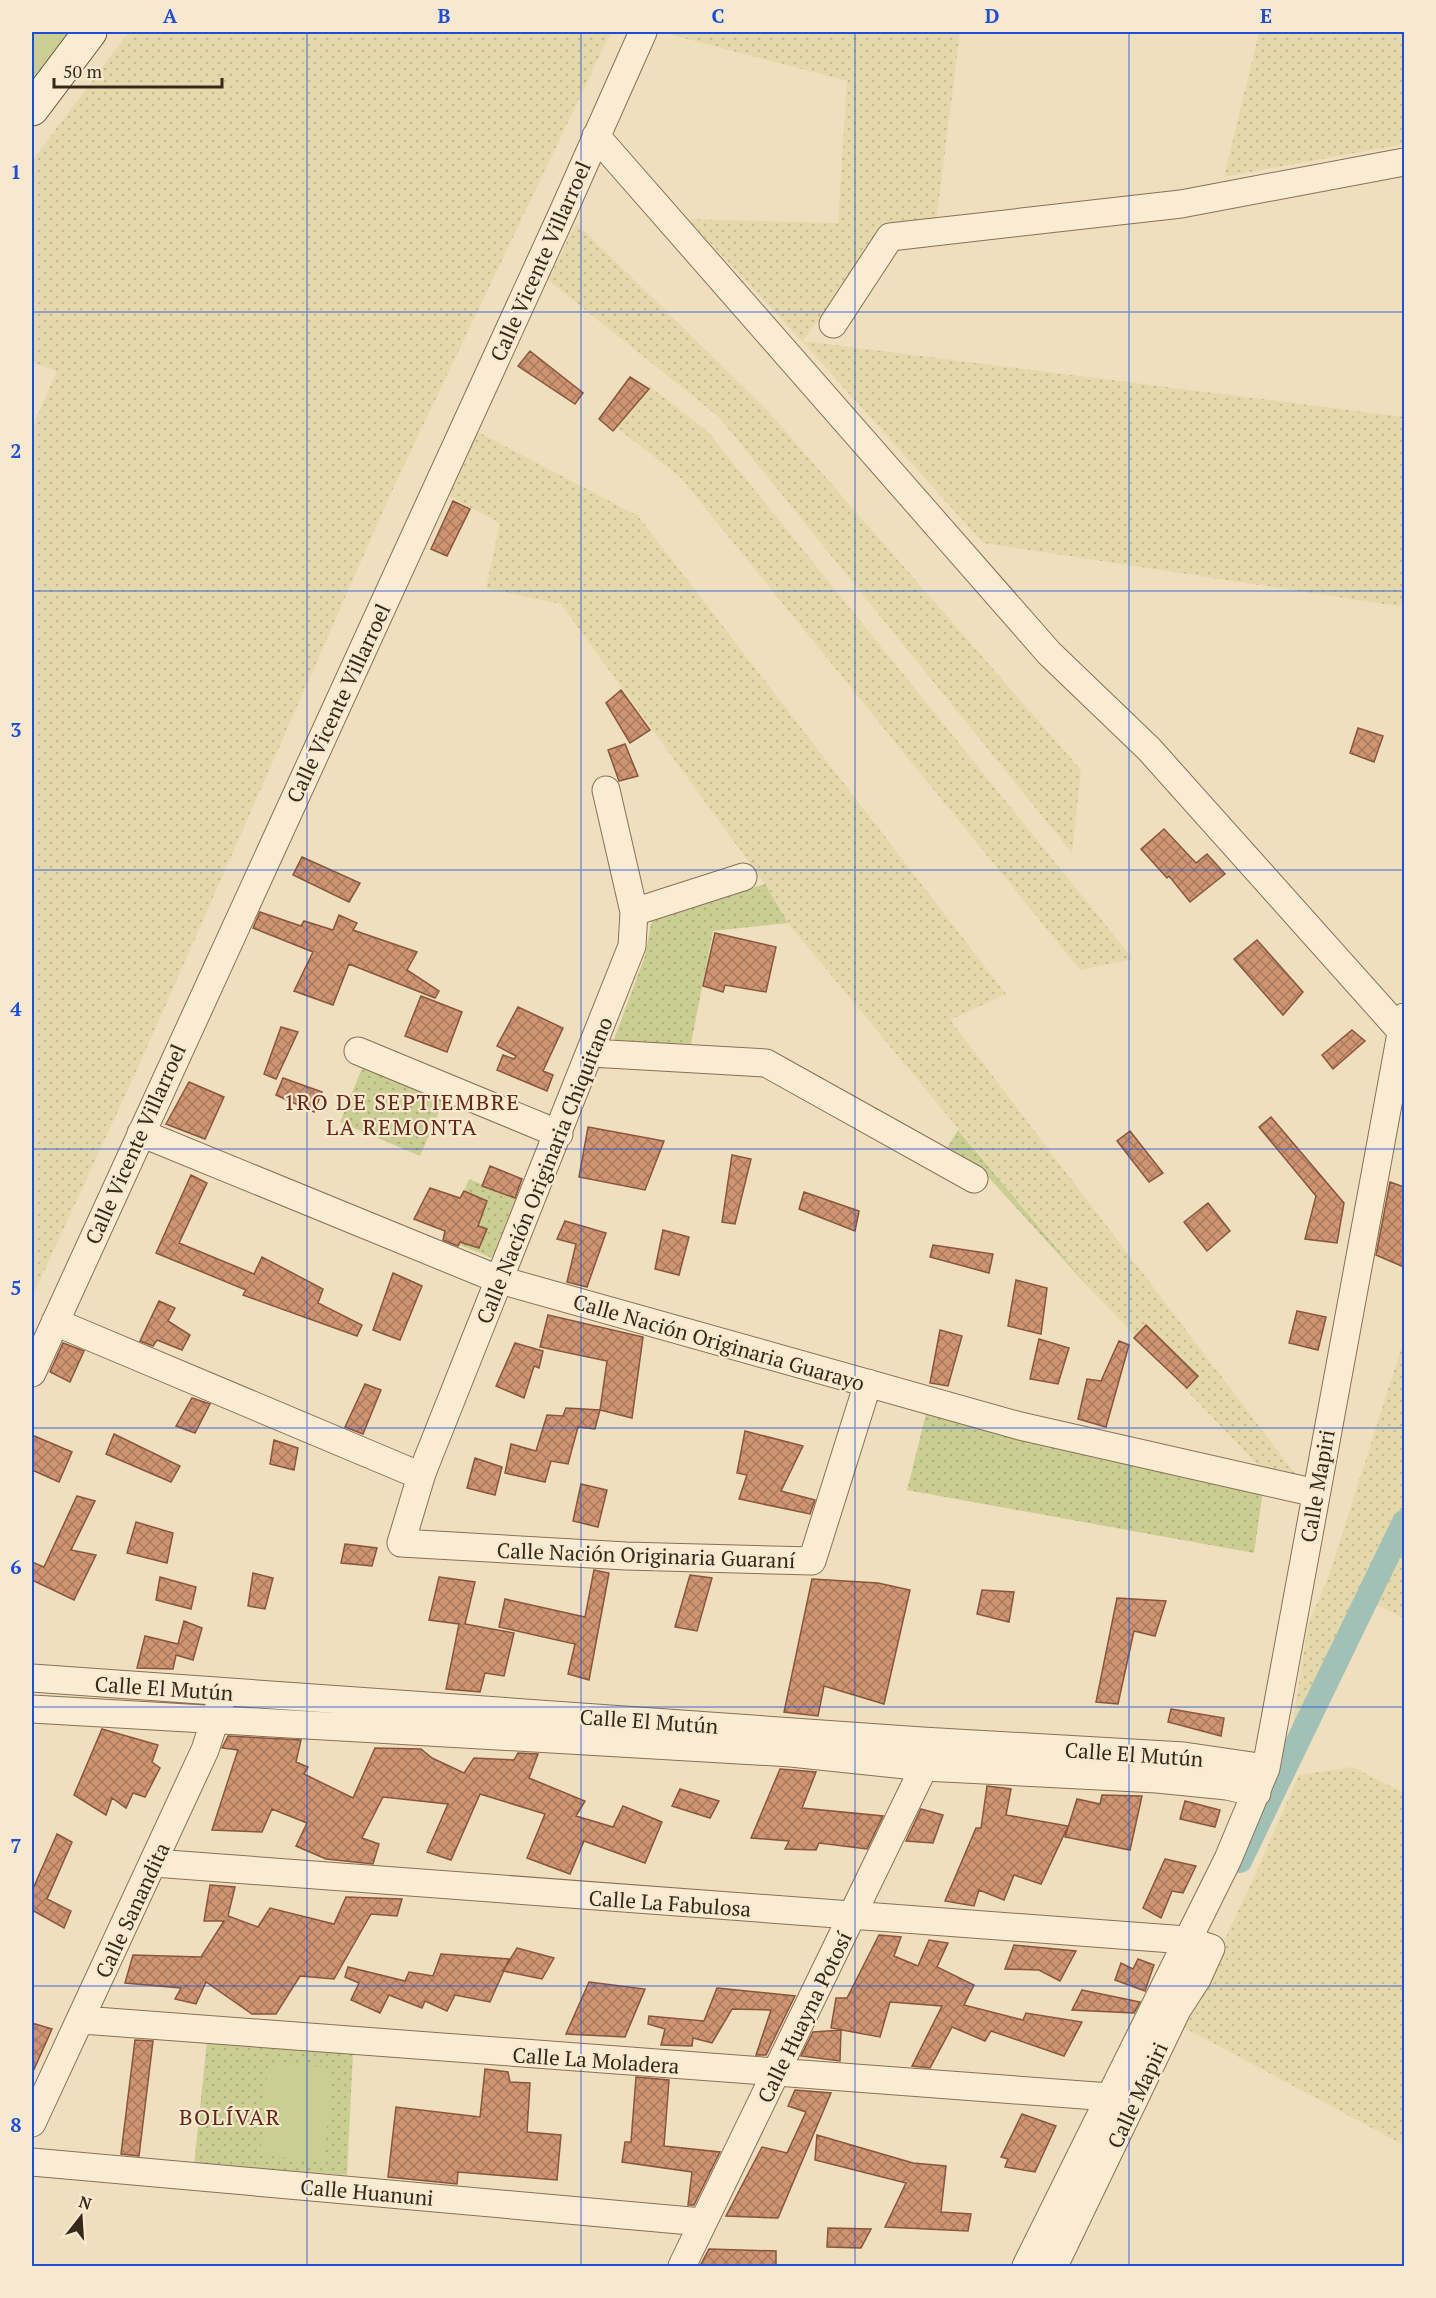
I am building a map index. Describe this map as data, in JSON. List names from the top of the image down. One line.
{"streets":{"street":["Calle Vicente Villarroel","Calle Nación Originaria Chiquitano","Calle Nación Originaria Guarayo","Calle Mapiri","Calle Nación Originaria Guaraní","Calle El Mutún","Calle La Fabulosa","Calle Sanandita","Calle Huayna Potosí","Calle La Moladera","Calle Huanuni"]},"crossings":[["Calle Vicente Villarroel","Calle Nación Originaria Guarayo"],["Calle Nación Originaria Chiquitano","Calle Nación Originaria Guarayo"],["Calle Nación Originaria Chiquitano","Calle Nación Originaria Guaraní"],["Calle Nación Originaria Guarayo","Calle Mapiri"],["Calle Nación Originaria Guarayo","Calle Nación Originaria Guaraní"],["Calle Mapiri","Calle El Mutún"],["Calle Mapiri","Calle La Fabulosa"],["Calle Mapiri","Calle La Moladera"],["Calle El Mutún","Calle Sanandita"],["Calle El Mutún","Calle Huayna Potosí"],["Calle La Fabulosa","Calle Sanandita"],["Calle La Fabulosa","Calle Huayna Potosí"],["Calle Sanandita","Calle La Moladera"],["Calle Huayna Potosí","Calle La Moladera"],["Calle Huayna Potosí","Calle Huanuni"]],"districts":["1RO DE SEPTIEMBRE LA REMONTA","BOLÍVAR"],"scale_bar":"50 m","north":"top","grid":{"columns":["A","B","C","D","E"],"rows":["1","2","3","4","5","6","7","8"]}}
